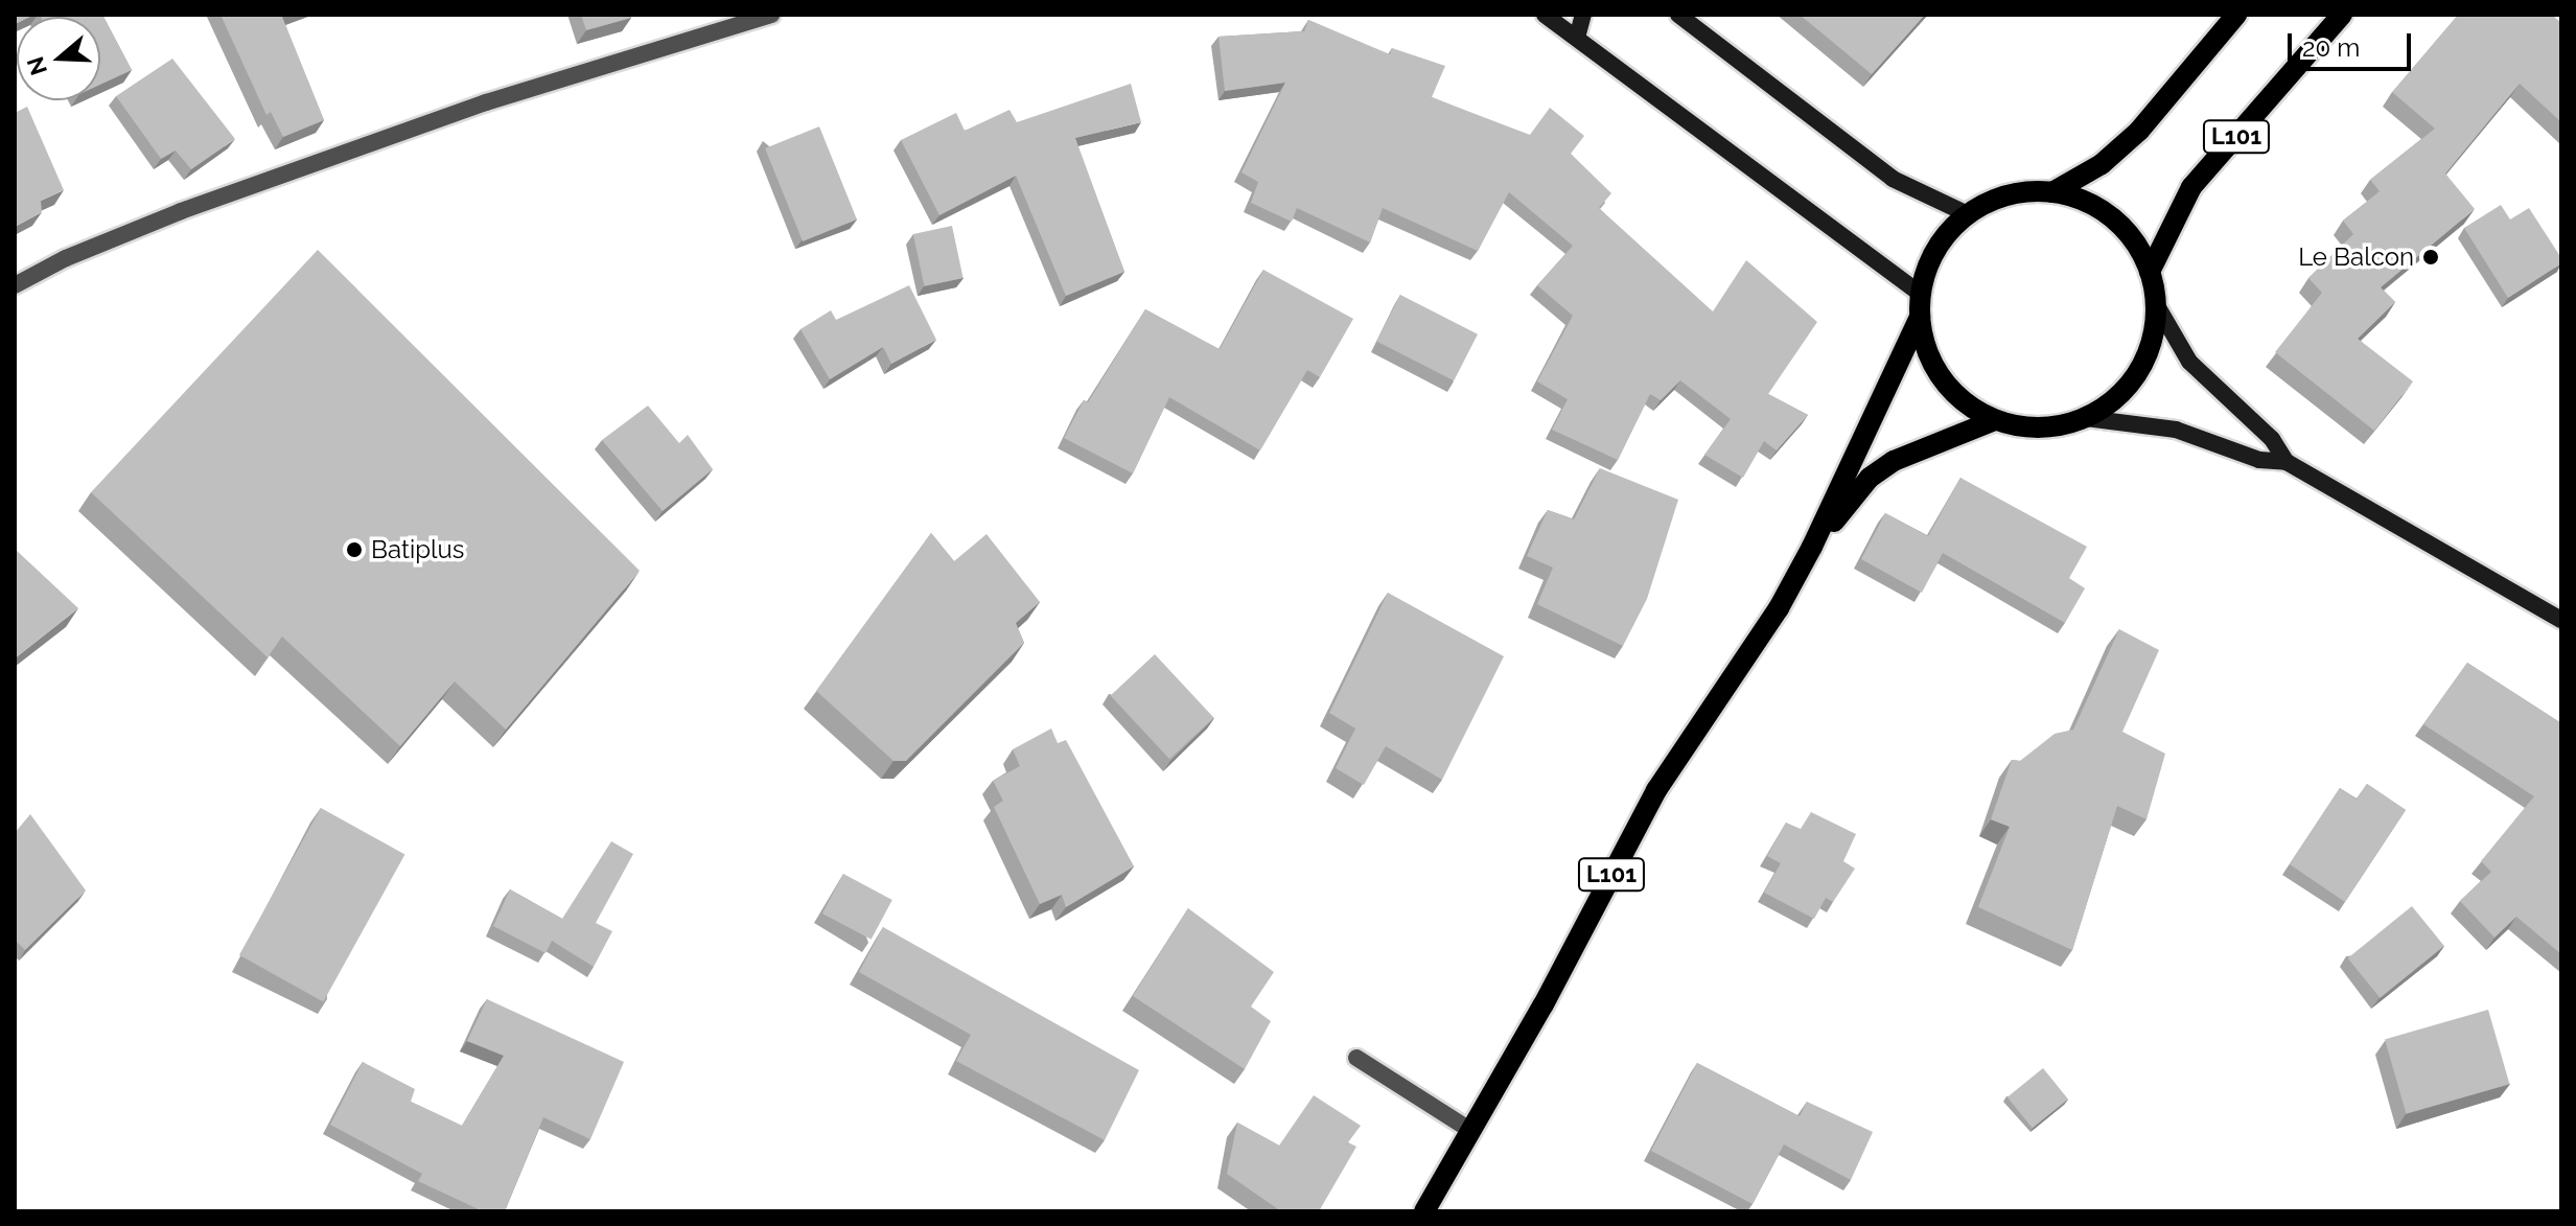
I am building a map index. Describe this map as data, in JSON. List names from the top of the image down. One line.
{"streets":{"main road":["L101"]},"places":["Le Balcon","Batiplus"],"scale_bar":"20 m","north":"left"}
